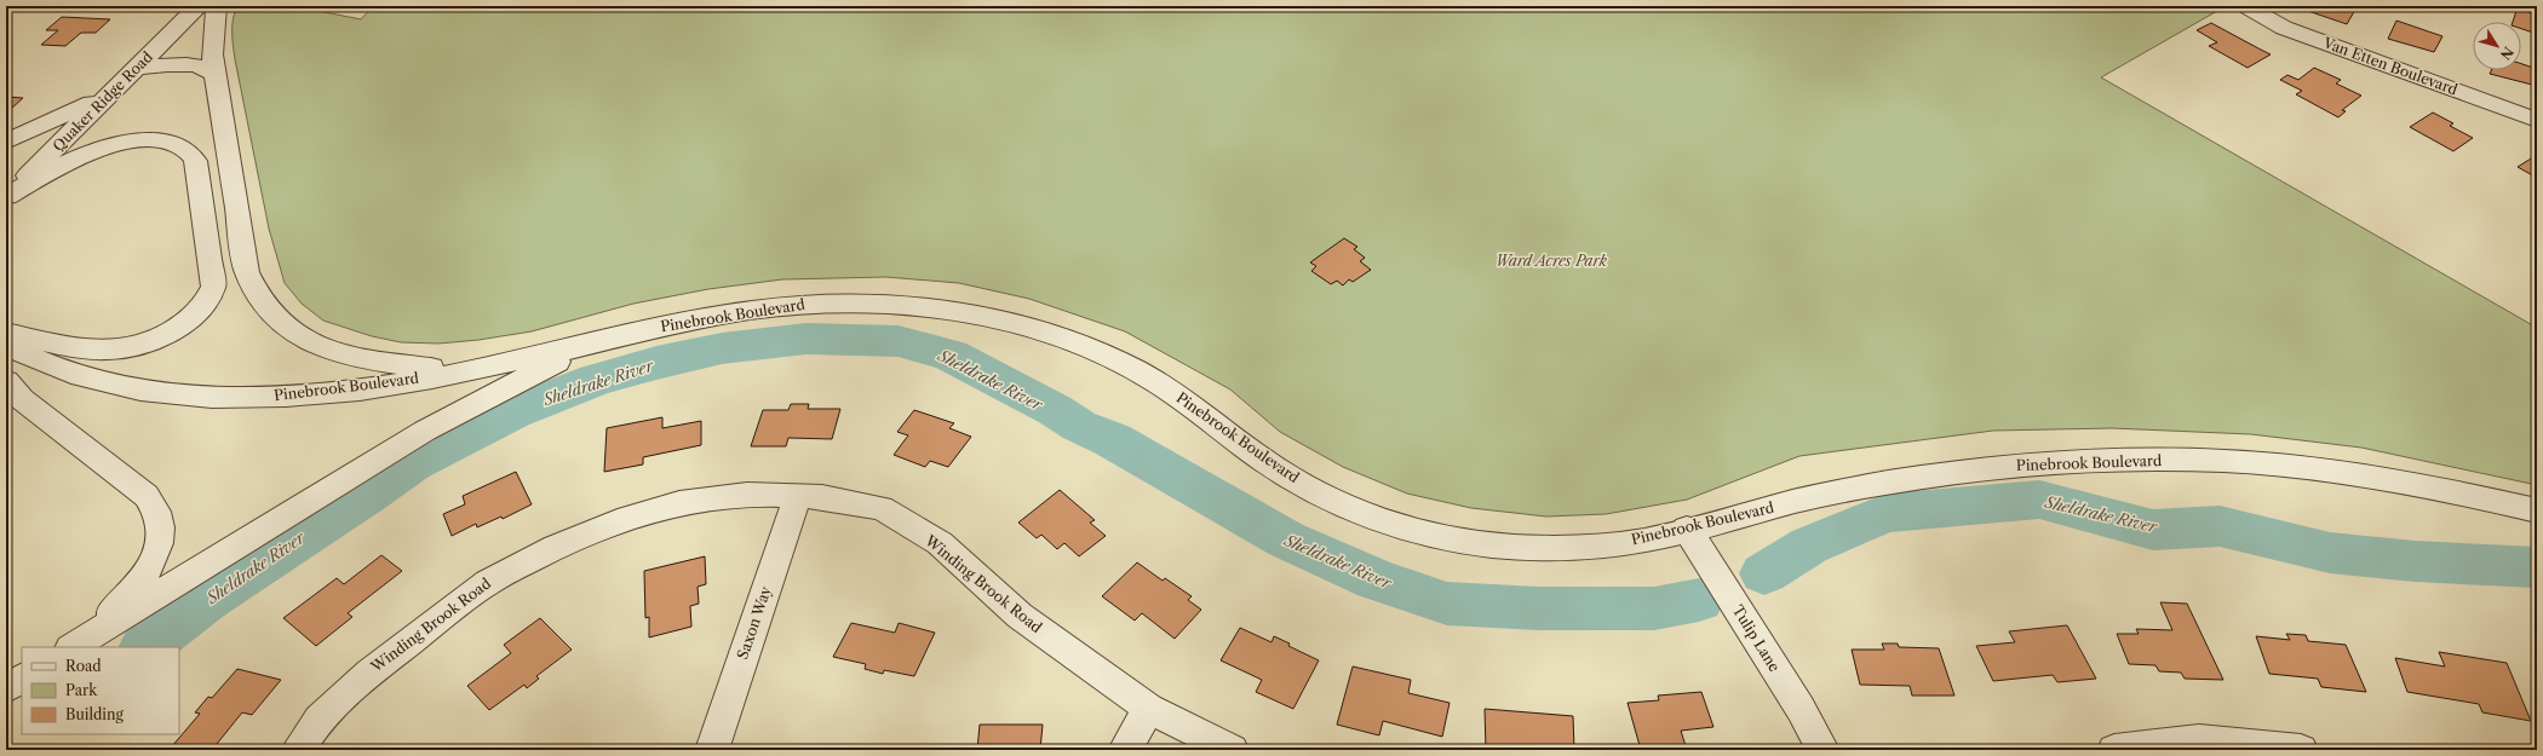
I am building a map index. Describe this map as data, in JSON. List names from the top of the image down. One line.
{"streets":{"street":["Van Etten Boulevard","Quaker Ridge Road","Pinebrook Boulevard","Winding Brook Road","Saxon Way","Tulip Lane"]},"crossings":[["Pinebrook Boulevard","Tulip Lane"],["Winding Brook Road","Saxon Way"]],"water":["Sheldrake River"],"parks":["Ward Acres Park"],"legend":["Road","Park","Building"],"north":"bottom right"}
